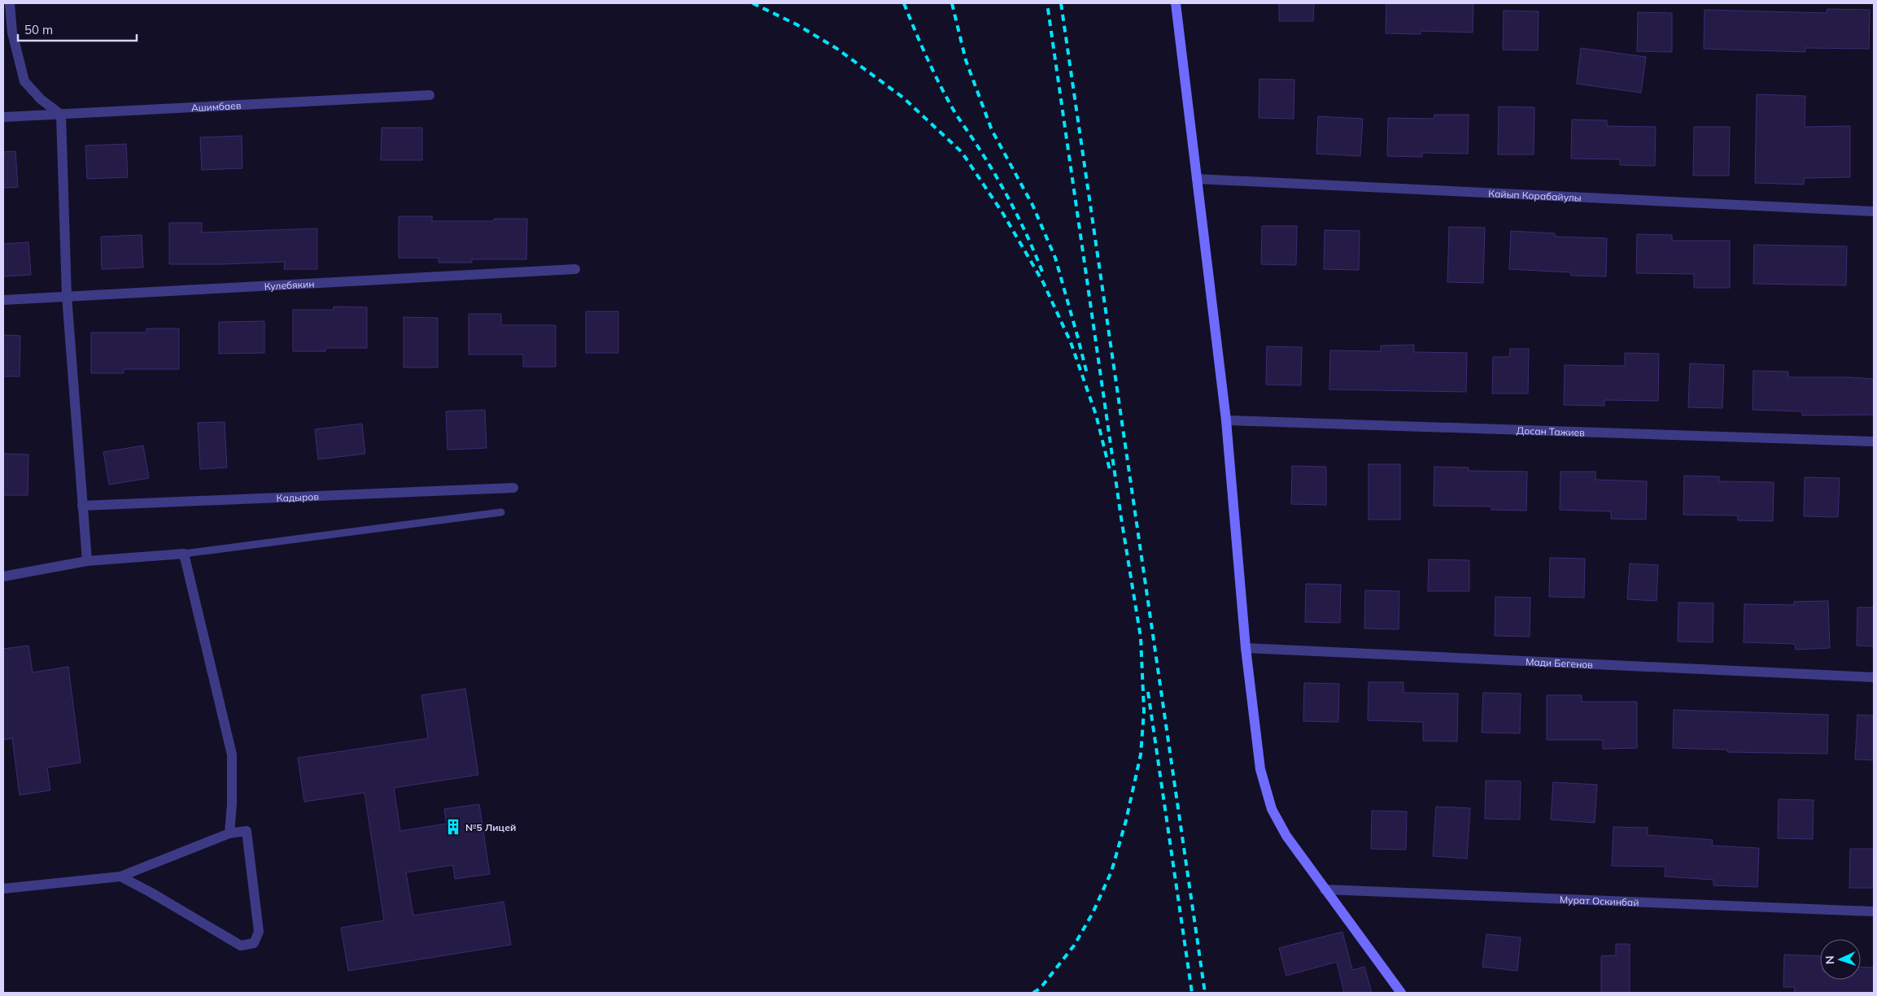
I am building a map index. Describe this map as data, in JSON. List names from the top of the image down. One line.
{"streets":{"street":["Ашимбаев","Кайып Корабайулы","Кулебякин","Досан Тажиев","Кадыров","Мади Бегенов","Мурат Оскинбай"]},"places":{"building":["№5 Лицей"]},"scale_bar":"50 m","north":"left"}
